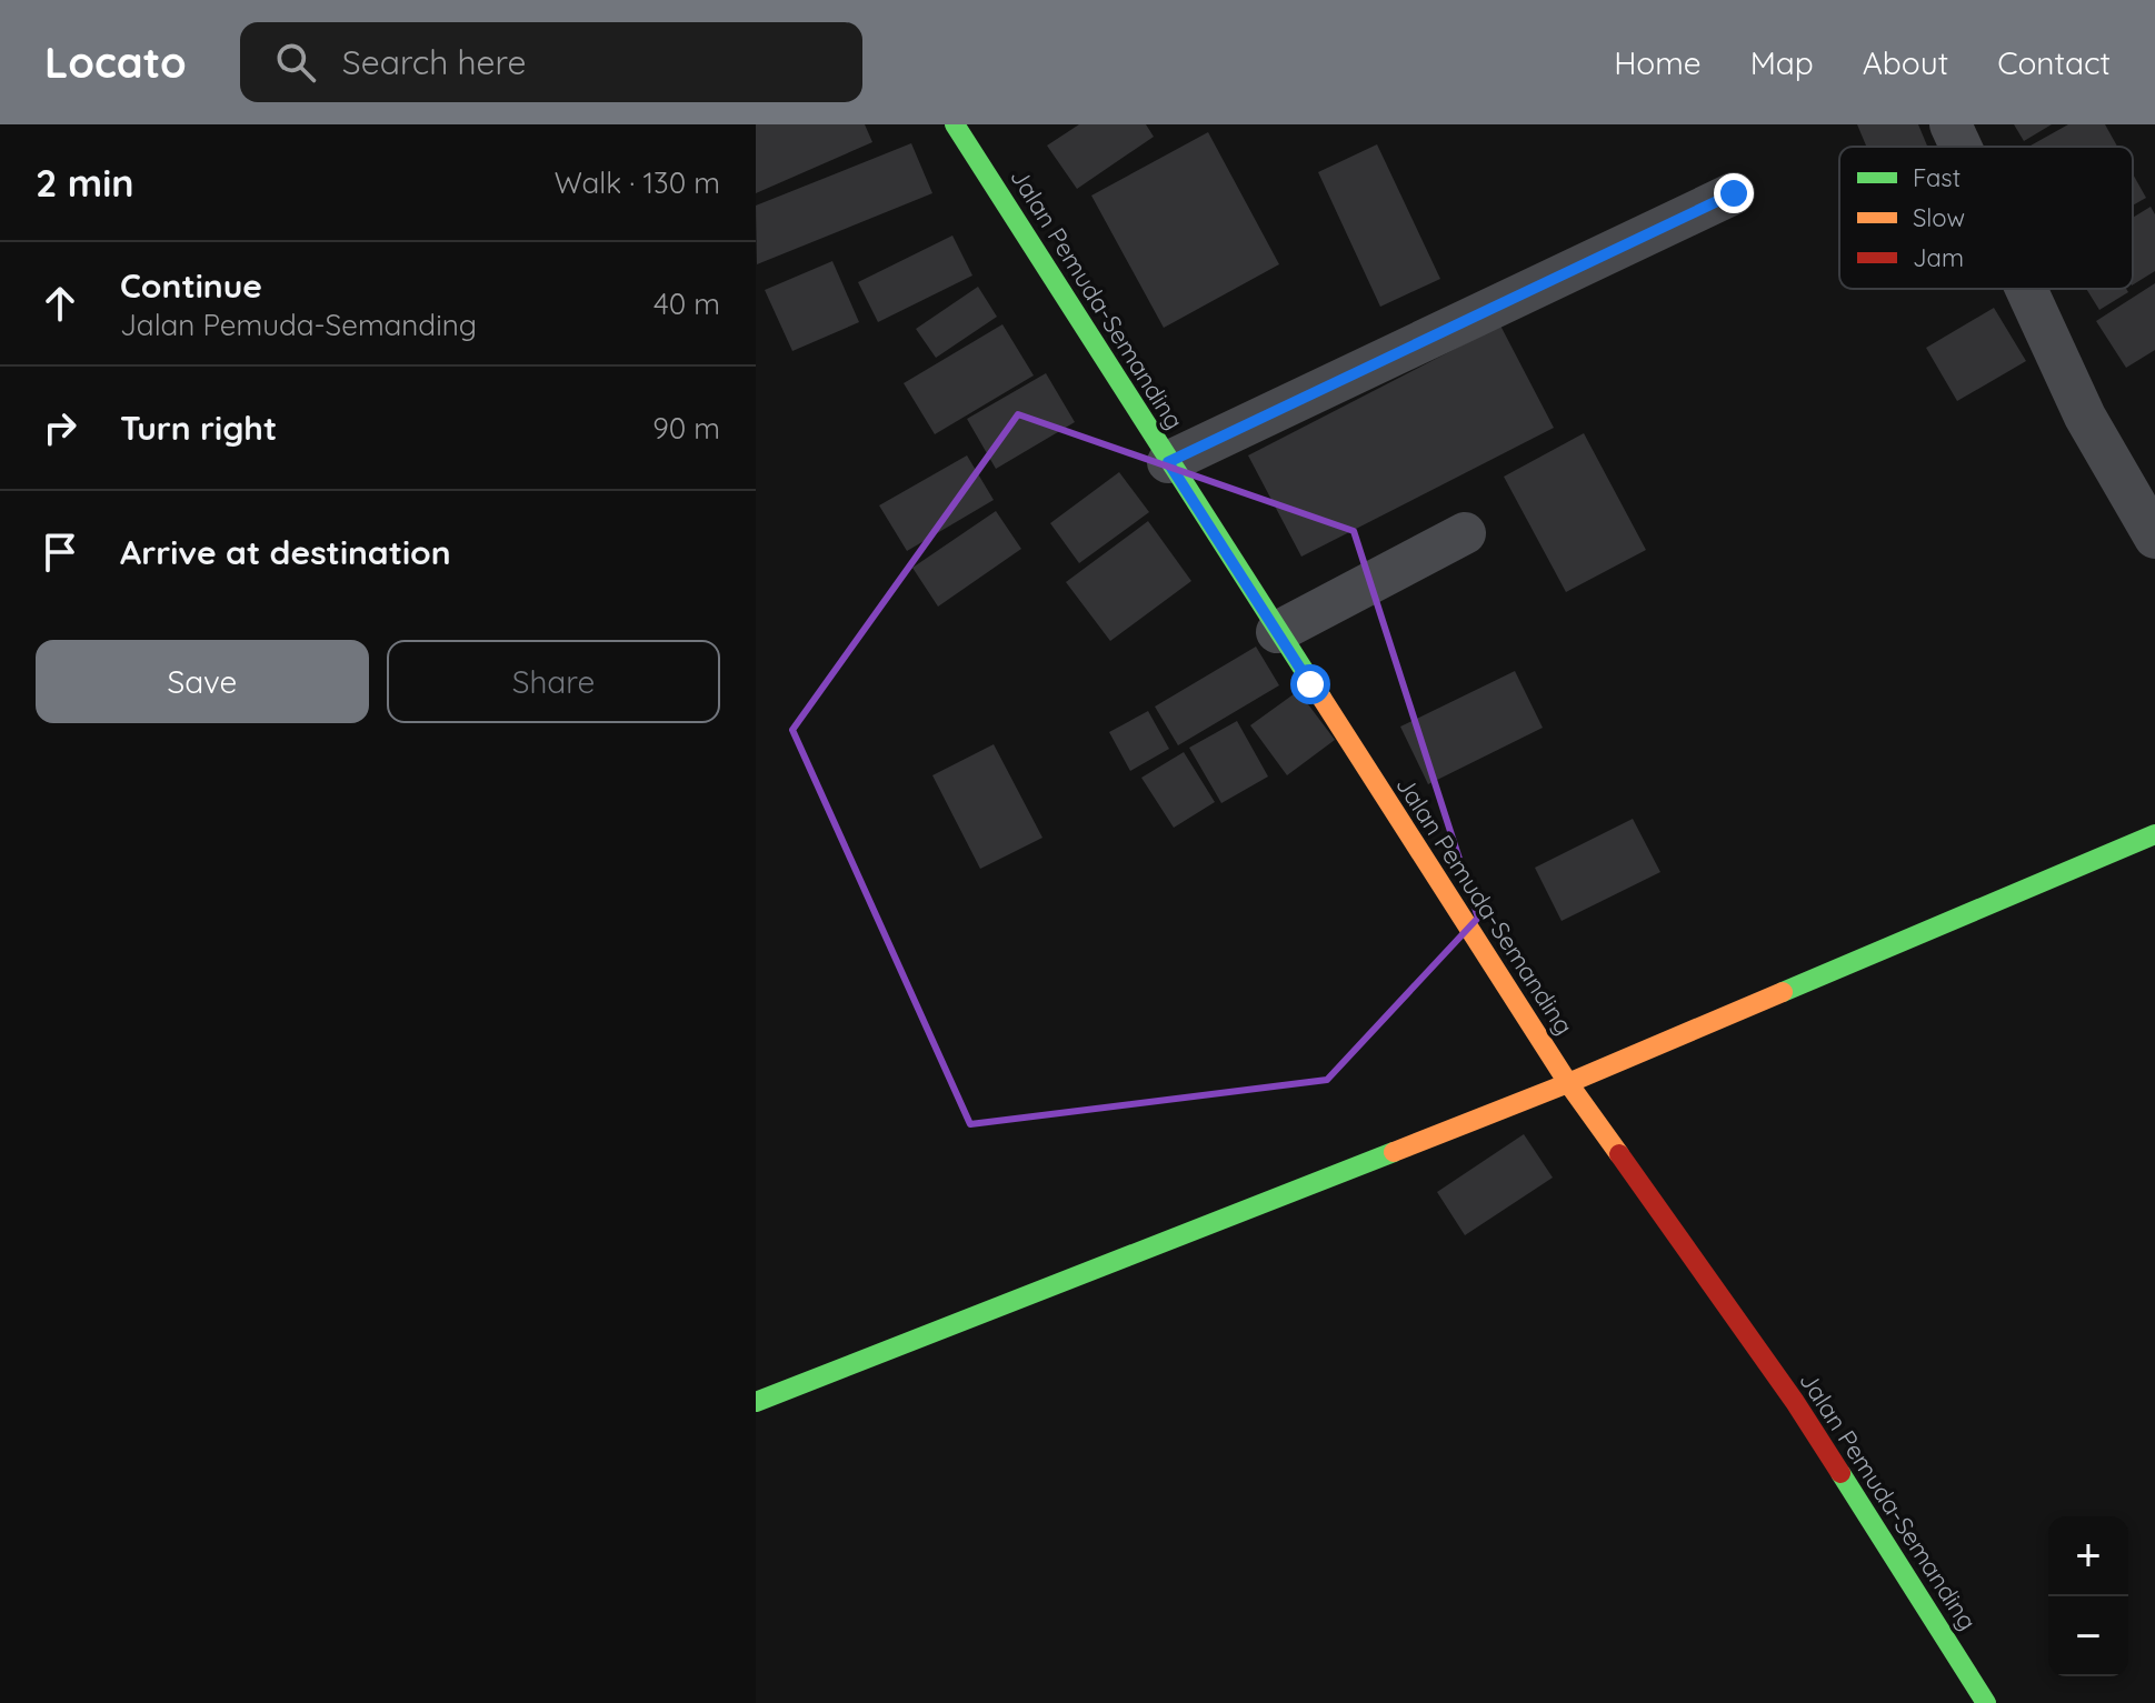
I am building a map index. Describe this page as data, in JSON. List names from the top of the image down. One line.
{"streets":{"main road":["Jalan Pemuda-Semanding"]},"legend":["Fast","Slow","Jam"],"page":{"header":"Locato","search":"Search here","nav":["Home","Map","About","Contact"],"heading":["2 min","Walk · 130 m"],"list":[["Continue","Jalan Pemuda-Semanding","40 m"],["Turn right","90 m"],"Arrive at destination"],"buttons":["Save","Share"],"map_buttons":["+","−"]}}
